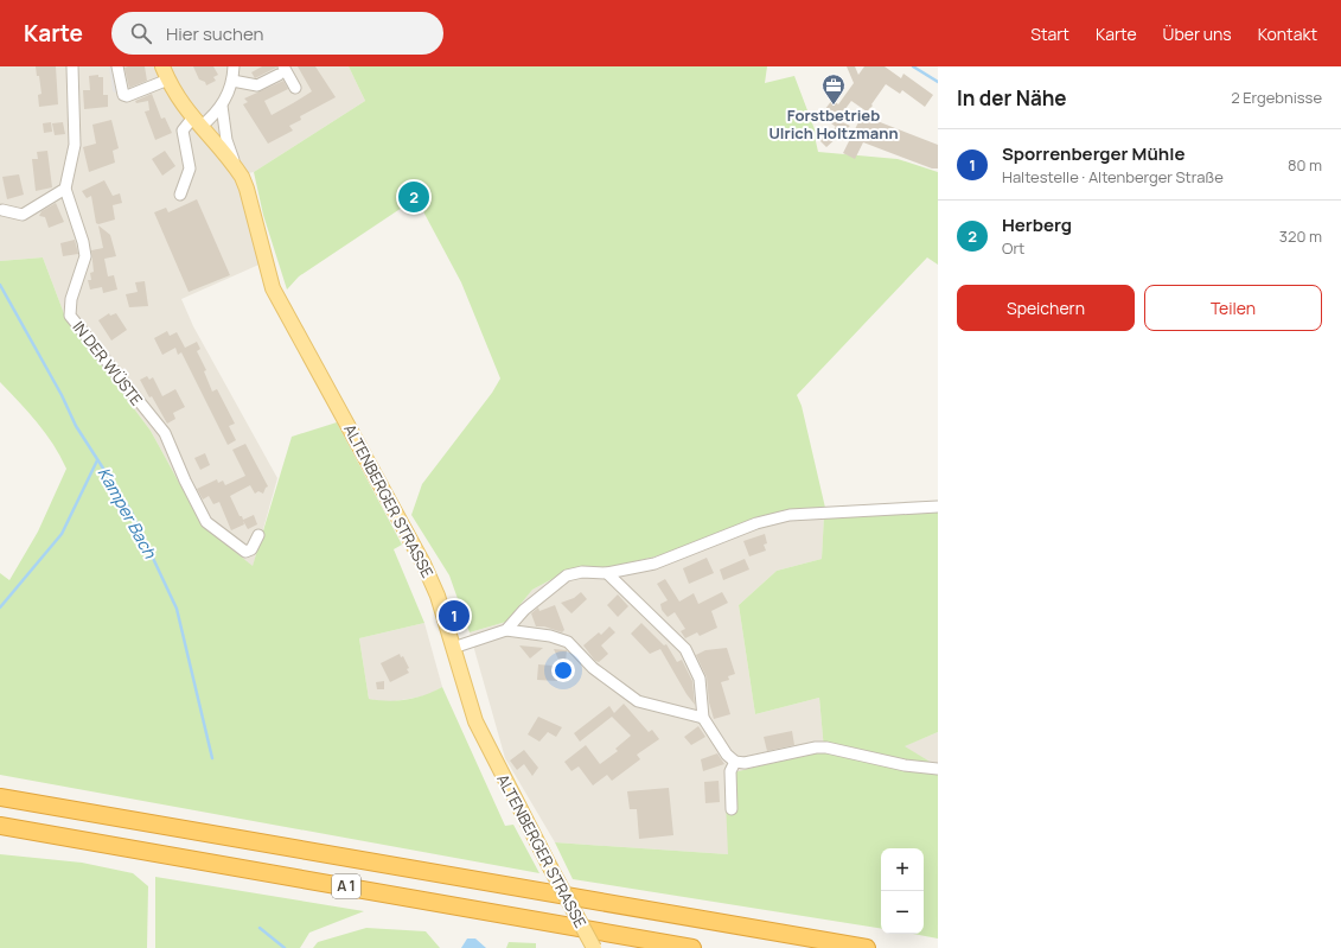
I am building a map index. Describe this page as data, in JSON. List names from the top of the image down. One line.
{"streets":{"highway":["A 1"],"main road":["ALTENBERGER STRASSE"],"street":["IN DER WÜSTE"]},"water":["Kamper Bach"],"places":{"office":["Forstbetrieb Ulrich Holtzmann"]},"page":{"header":"Karte","search":"Hier suchen","nav":["Start","Karte","Über uns","Kontakt"],"heading":["In der Nähe","2 Ergebnisse"],"list":[{"mark":"1","name":"Sporrenberger Mühle","note":"Haltestelle · Altenberger Straße","value":"80 m"},{"mark":"2","name":"Herberg","note":"Ort","value":"320 m"}],"pins":["2","1"],"buttons":["Speichern","Teilen"],"map_buttons":["+","−"]}}
